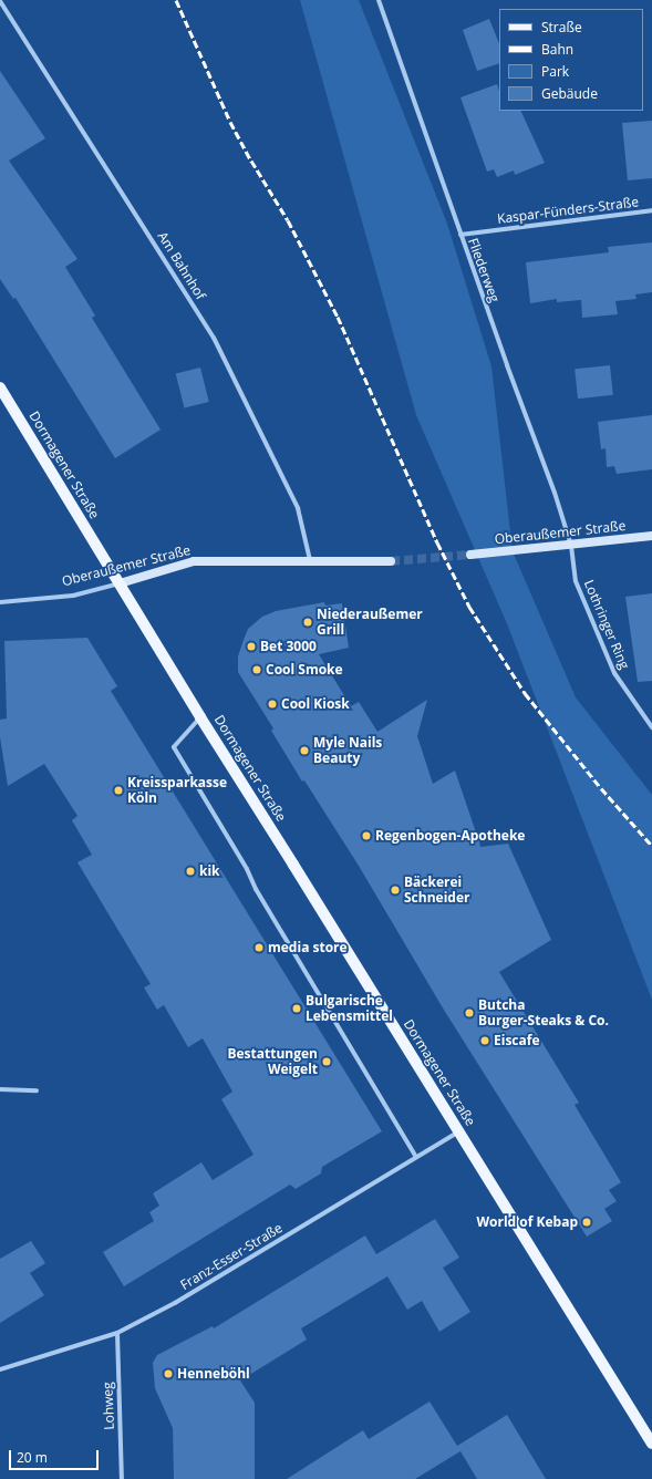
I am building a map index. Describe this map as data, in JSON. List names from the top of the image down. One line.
{"streets":{"main road":["Dormagener Straße","Oberaußemer Straße"],"street":["Kaspar-Fünders-Straße","Am Bahnhof","Fliederweg","Lothringer Ring","Franz-Esser-Straße","Lohweg"]},"crossings":[["Kaspar-Fünders-Straße","Fliederweg"],["Am Bahnhof","Oberaußemer Straße"],["Fliederweg","Oberaußemer Straße"],["Fliederweg","Lothringer Ring"],["Dormagener Straße","Oberaußemer Straße"],["Dormagener Straße","Franz-Esser-Straße"],["Oberaußemer Straße","Lothringer Ring"],["Franz-Esser-Straße","Lohweg"]],"places":["Niederaußemer Grill","Bet 3000","Cool Smoke","Cool Kiosk","Myle Nails Beauty","Kreissparkasse Köln","Regenbogen-Apotheke","kik","Bäckerei Schneider","media store","Bulgarische Lebensmittel","Butcha Burger-Steaks & Co.","Eiscafe","Bestattungen Weigelt","World of Kebap","Henneböhl"],"legend":["Straße","Bahn","Park","Gebäude"],"scale_bar":"20 m"}
